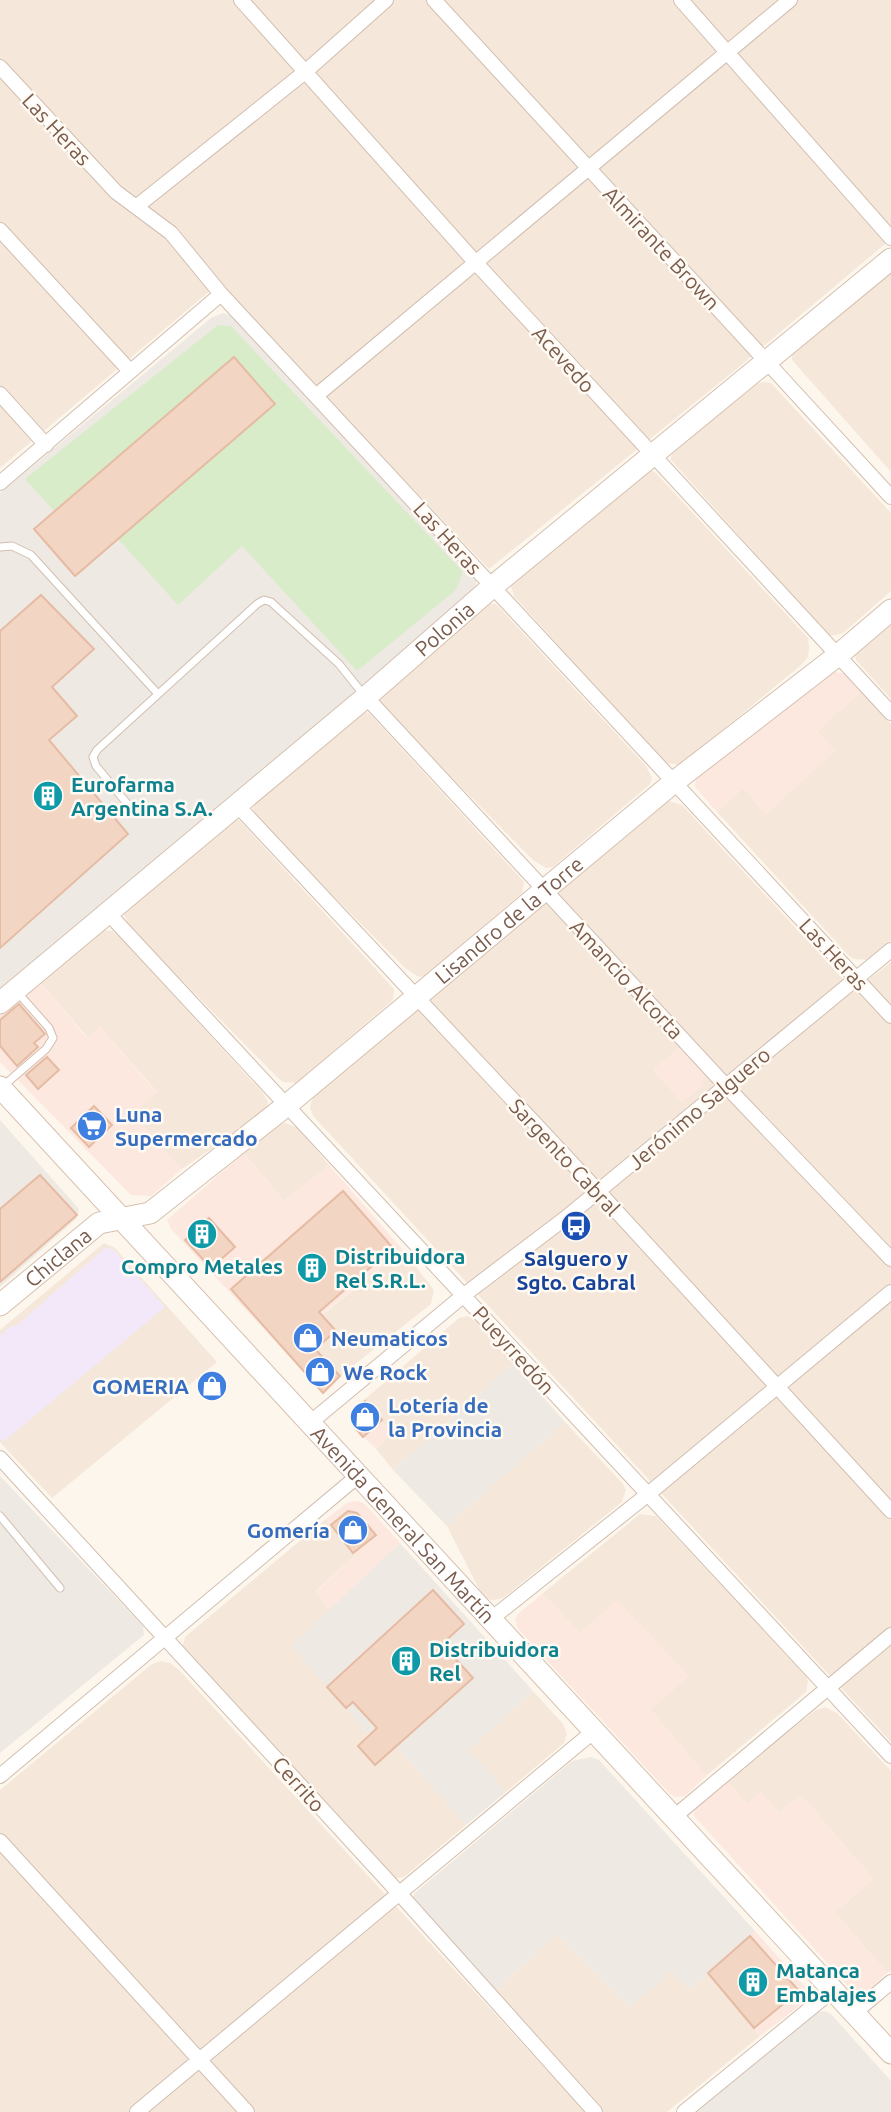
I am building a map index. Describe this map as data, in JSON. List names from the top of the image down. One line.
{"streets":{"street":["Las Heras","Almirante Brown","Acevedo","Polonia","Lisandro de la Torre","Amancio Alcorta","Jerónimo Salguero","Sargento Cabral","Chiclana","Pueyrredón","Avenida General San Martín","Cerrito"]},"crossings":[["Las Heras","Polonia"],["Las Heras","Lisandro de la Torre"],["Las Heras","Jerónimo Salguero"],["Almirante Brown","Polonia"],["Acevedo","Polonia"],["Acevedo","Lisandro de la Torre"],["Polonia","Amancio Alcorta"],["Polonia","Sargento Cabral"],["Polonia","Pueyrredón"],["Lisandro de la Torre","Amancio Alcorta"],["Lisandro de la Torre","Sargento Cabral"],["Lisandro de la Torre","Chiclana"],["Lisandro de la Torre","Pueyrredón"],["Lisandro de la Torre","Avenida General San Martín"],["Amancio Alcorta","Jerónimo Salguero"],["Jerónimo Salguero","Sargento Cabral"],["Jerónimo Salguero","Pueyrredón"],["Jerónimo Salguero","Avenida General San Martín"],["Chiclana","Avenida General San Martín"]],"places":{"building":["Eurofarma Argentina S.A.","Compro Metales","Distribuidora Rel S.R.L.","Distribuidora Rel","Matanca Embalajes"],"supermarket":["Luna Supermercado"],"bus stop":["Salguero y Sgto. Cabral"],"shop":["Neumaticos","We Rock","GOMERIA","Lotería de la Provincia","Gomería"]}}
